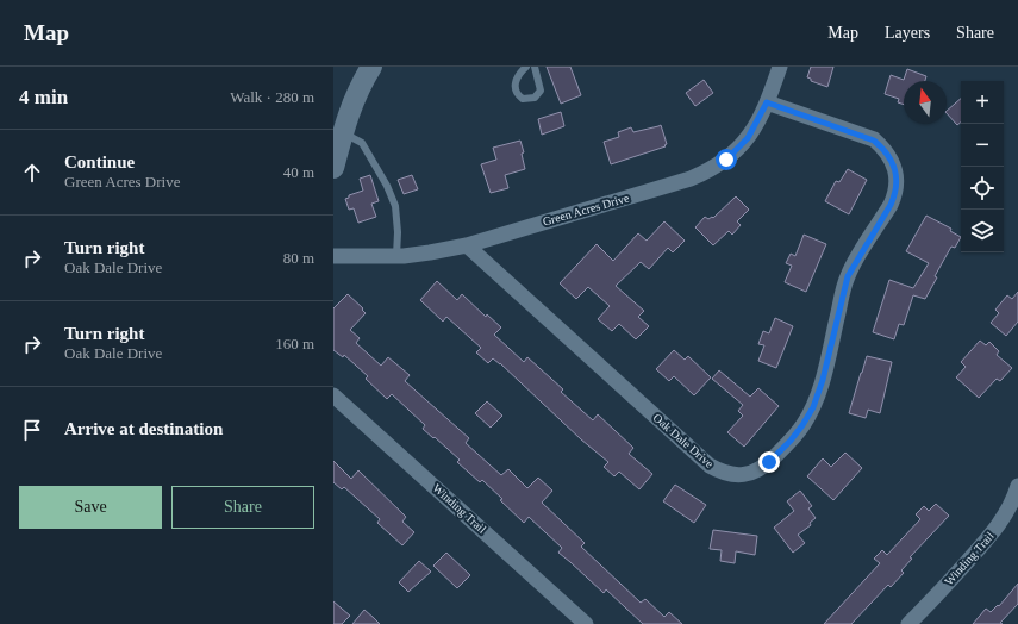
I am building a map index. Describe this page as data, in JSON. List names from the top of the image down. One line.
{"streets":{"street":["Green Acres Drive","Oak Dale Drive","Winding Trail"]},"crossings":[["Green Acres Drive","Oak Dale Drive"]],"north":"top","page":{"header":"Map","nav":["Map","Layers","Share"],"heading":["4 min","Walk · 280 m"],"map_buttons":["+","−"],"list":[["Continue","Green Acres Drive","40 m"],["Turn right","Oak Dale Drive","80 m"],["Turn right","Oak Dale Drive","160 m"],"Arrive at destination"],"buttons":["Save","Share"]}}
